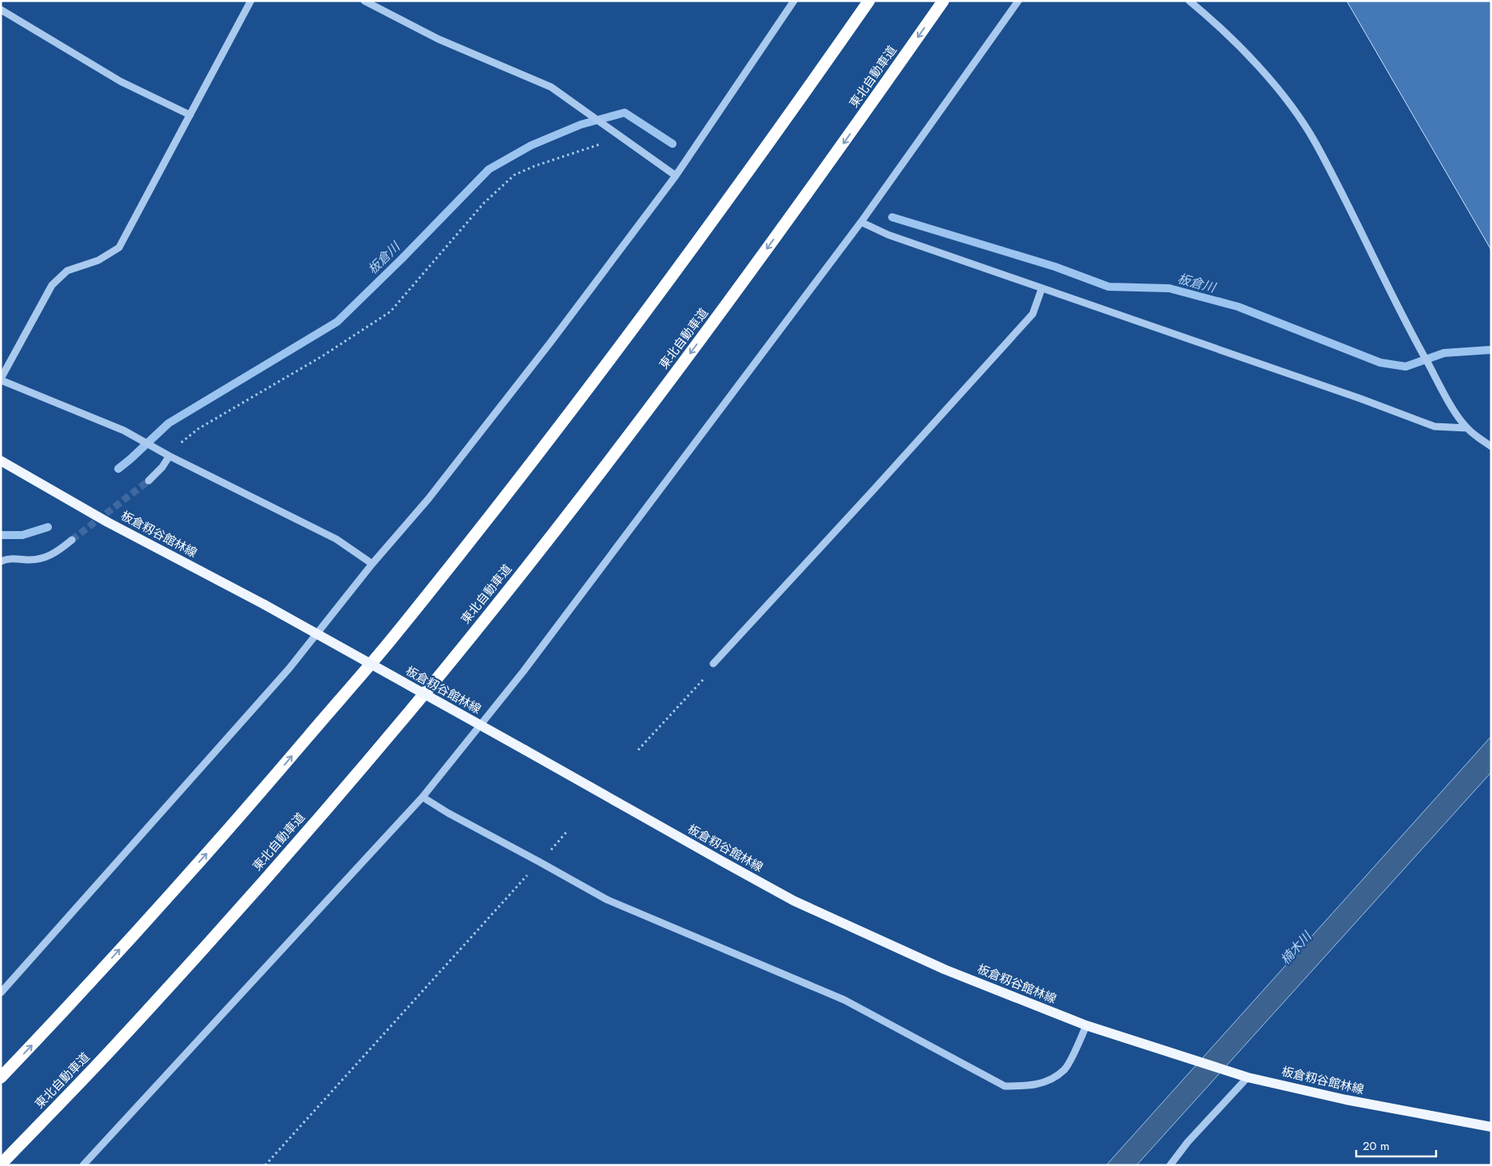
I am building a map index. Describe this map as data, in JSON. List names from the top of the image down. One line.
{"streets":{"highway":["東北自動車道"],"main road":["板倉籾谷館林線"]},"water":["板倉川","楠木川"],"scale_bar":"20 m"}
